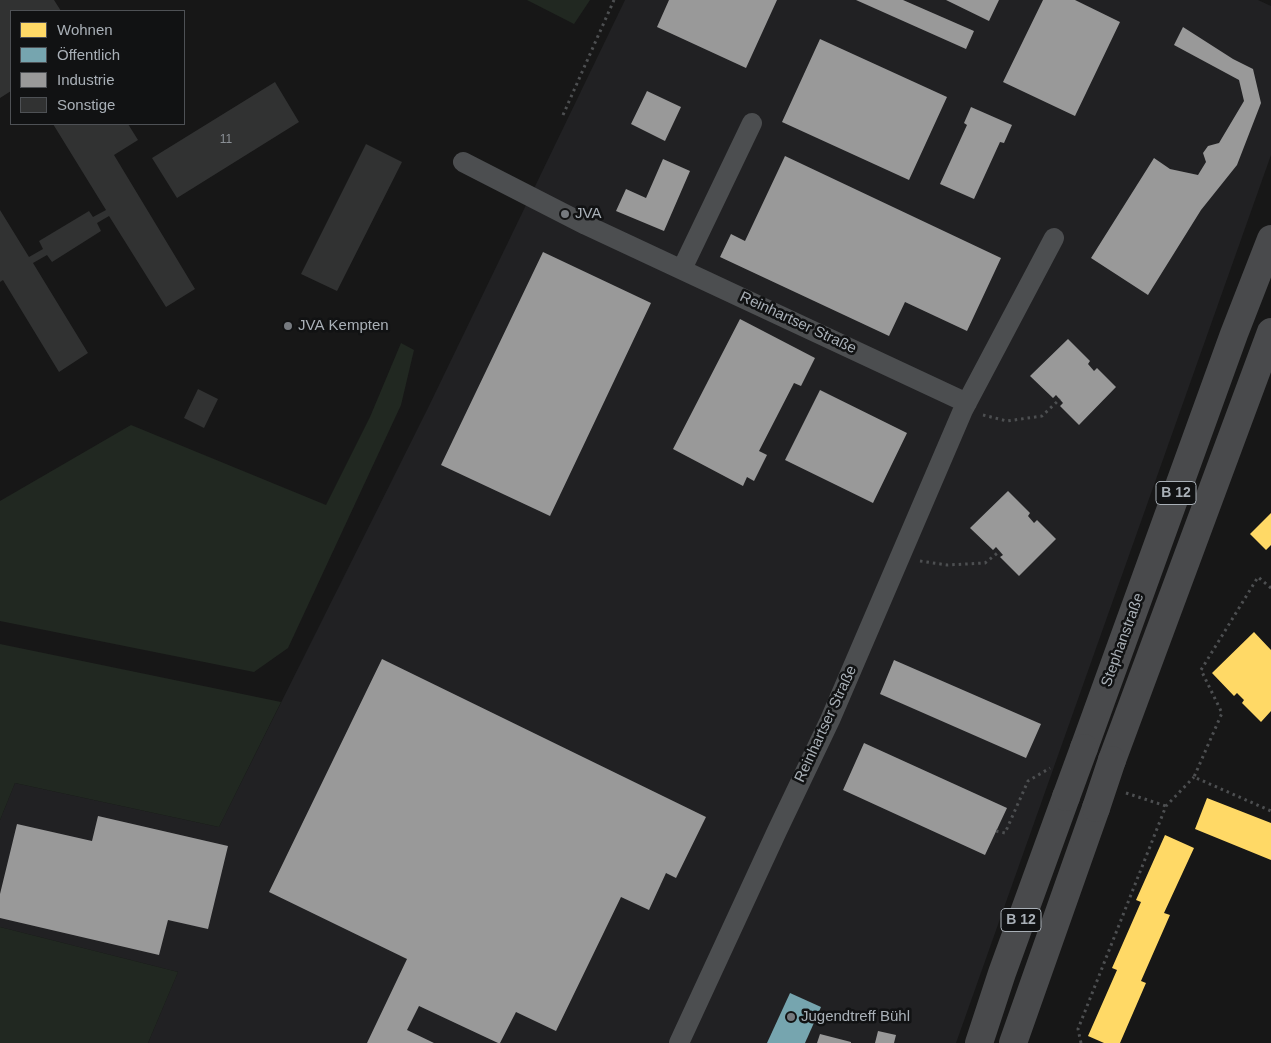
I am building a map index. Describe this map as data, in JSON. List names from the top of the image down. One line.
{"streets":{"main road":["B 12","Stephanstraße"],"street":["Reinhartser Straße"]},"places":["JVA","JVA Kempten","Jugendtreff Bühl"],"house_numbers":["11"],"legend":["Wohnen","Öffentlich","Industrie","Sonstige"]}
